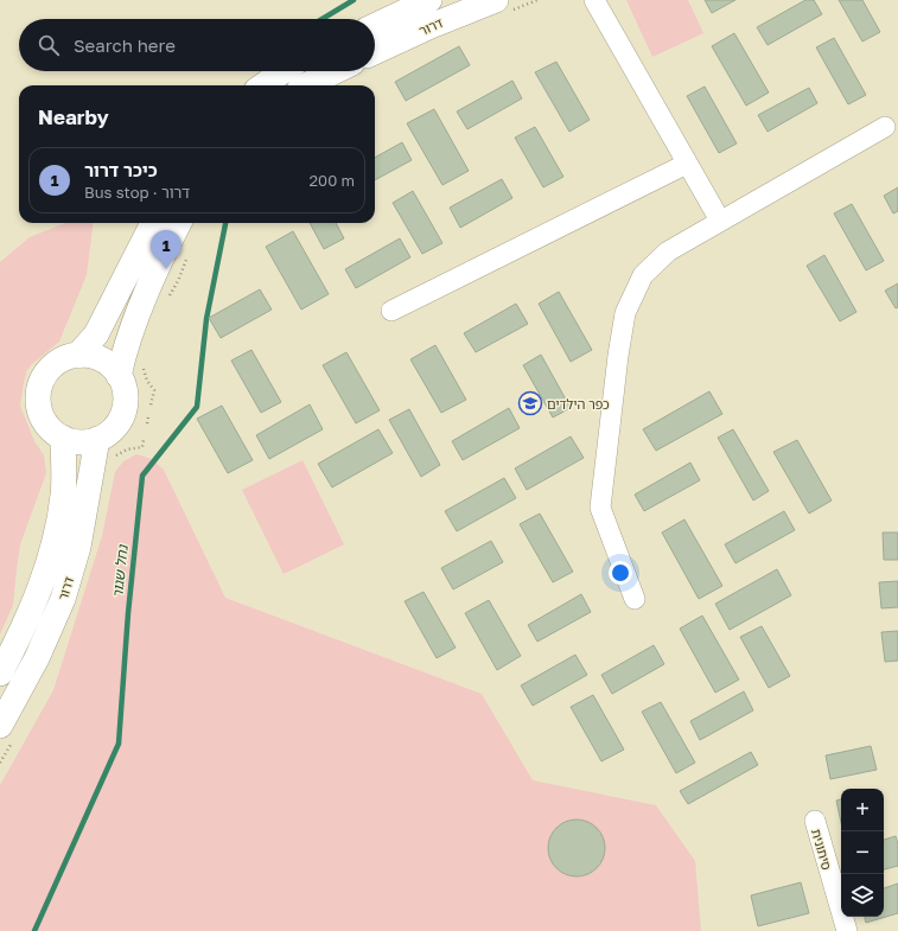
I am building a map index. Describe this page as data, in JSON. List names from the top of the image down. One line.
{"streets":{"street":["דרור","סיתונית"]},"water":["נחל שגור"],"places":{"school or university":["כפר הילדים"]},"page":{"search":"Search here","heading":"Nearby","list":[{"mark":"1","name":"כיכר דרור","note":"Bus stop · דרור","value":"200 m"}],"pins":"1","map_buttons":["+","−"]}}
